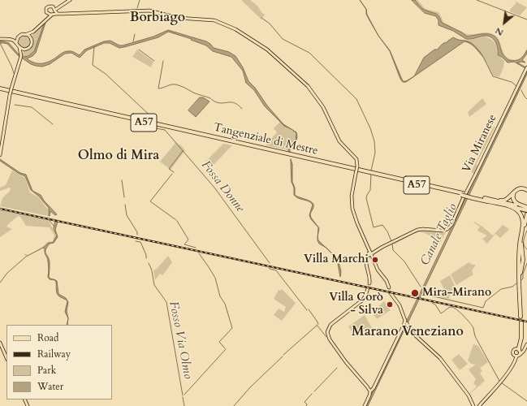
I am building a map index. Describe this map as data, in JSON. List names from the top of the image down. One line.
{"streets":{"highway":["A57","Tangenziale di Mestre"],"main road":["Via Miranese"]},"crossings":[["A57","Tangenziale di Mestre"]],"districts":["Borbiago","Olmo di Mira","Marano Veneziano"],"water":["Fossa Donne","Canale Taglio","Fosso Via Olmo"],"places":["Villa Marchi","Mira-Mirano","Villa Corò - Silva"],"legend":["Road","Railway","Park","Water"],"north":"bottom left"}
